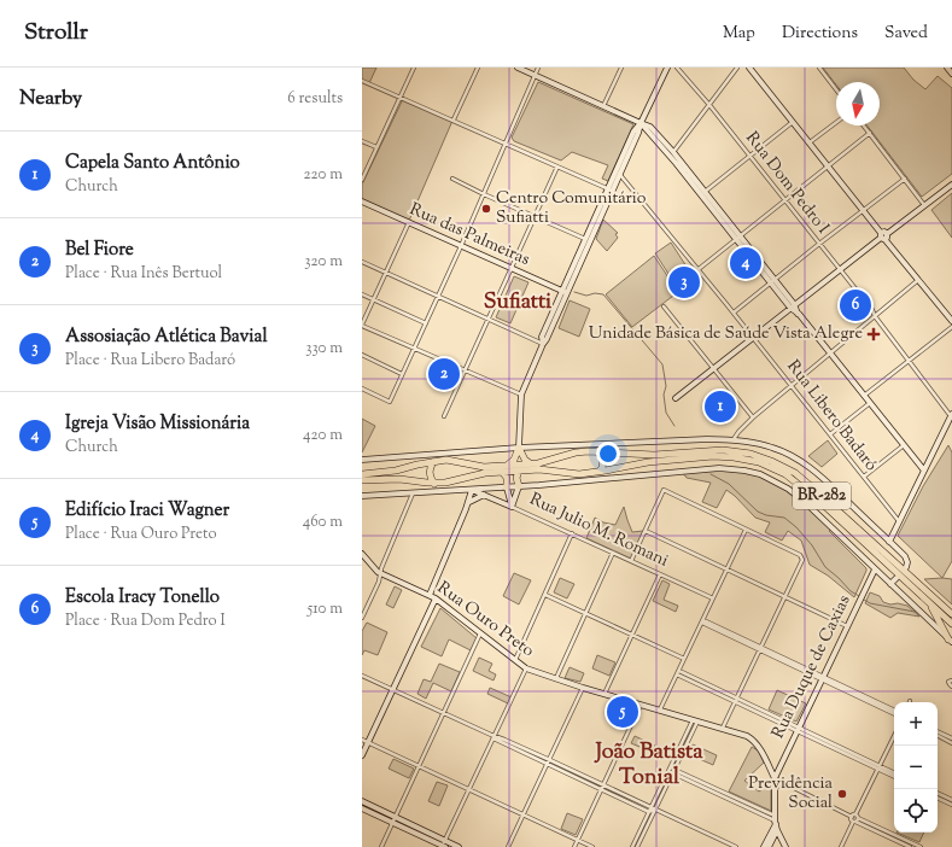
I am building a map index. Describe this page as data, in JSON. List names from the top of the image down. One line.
{"streets":{"highway":["BR-282"],"street":["Rua Dom Pedro I","Rua das Palmeiras","Rua Libero Badaró","Rua Julio M. Romani","Rua Ouro Preto","Rua Duque de Caxias"]},"crossings":[["Rua Ouro Preto","Rua Duque de Caxias"]],"districts":["Sufiatti","João Batista Tonial"],"places":{"other":["Centro Comunitário Sufiatti","Previdência Social"],"health":["Unidade Básica de Saúde Vista Alegre"]},"north":"bottom","page":{"header":"Strollr","nav":["Map","Directions","Saved"],"heading":["Nearby","6 results"],"list":[{"mark":"1","name":"Capela Santo Antônio","note":"Church","value":"220 m"},{"mark":"2","name":"Bel Fiore","note":"Place · Rua Inês Bertuol","value":"320 m"},{"mark":"3","name":"Assosiação Atlética Bavial","note":"Place · Rua Libero Badaró","value":"330 m"},{"mark":"4","name":"Igreja Visão Missionária","note":"Church","value":"420 m"},{"mark":"5","name":"Edifício Iraci Wagner","note":"Place · Rua Ouro Preto","value":"460 m"},{"mark":"6","name":"Escola Iracy Tonello","note":"Place · Rua Dom Pedro I","value":"510 m"}],"pins":["4","3","6","2","1","5"],"map_buttons":["+","−"]}}
